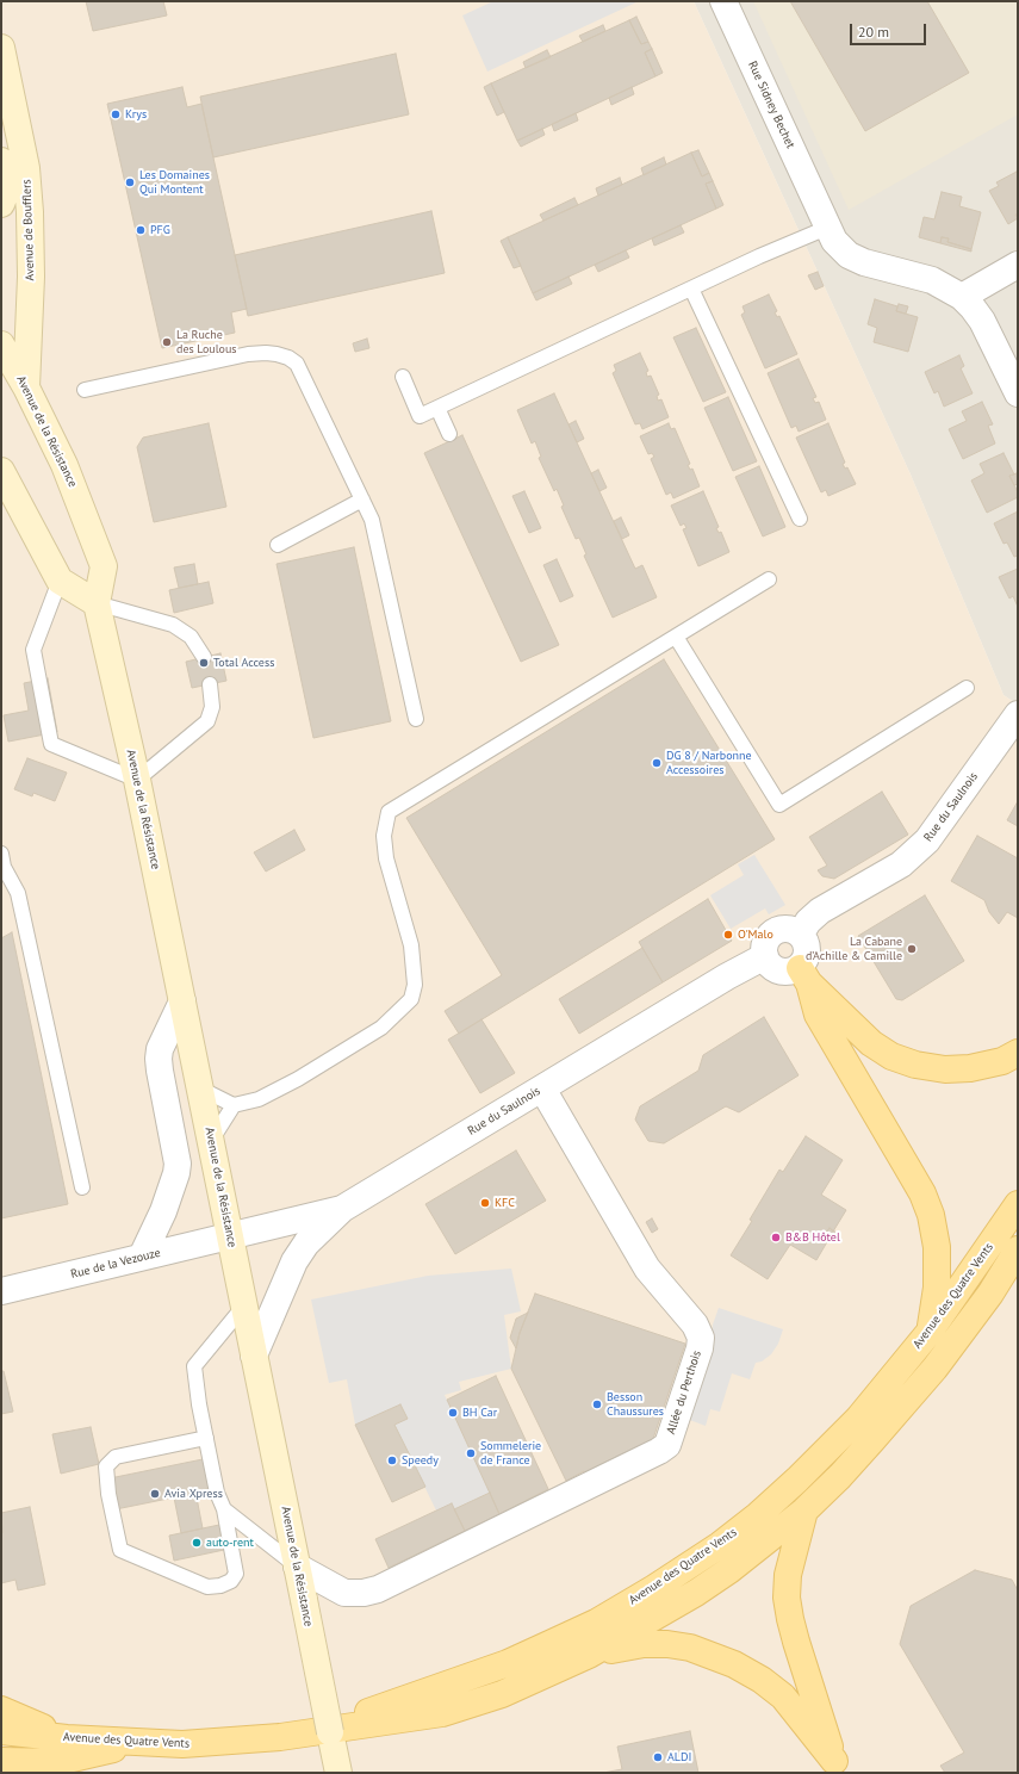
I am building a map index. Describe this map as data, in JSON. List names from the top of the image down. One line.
{"streets":{"main road":["Avenue de Boufflers","Avenue de la Résistance","Avenue des Quatre Vents"],"street":["Rue Sidney Bechet","Rue du Saulnois","Rue de la Vezouze","Allée du Perthois"]},"crossings":[["Avenue de Boufflers","Avenue de la Résistance"],["Avenue de la Résistance","Rue du Saulnois"],["Avenue de la Résistance","Rue de la Vezouze"],["Avenue de la Résistance","Allée du Perthois"],["Rue du Saulnois","Rue de la Vezouze"],["Rue du Saulnois","Allée du Perthois"]],"places":["Krys","Les Domaines Qui Montent","PFG","La Ruche des Loulous","Total Access","DG 8 / Narbonne Accessoires","O'Malo","La Cabane d’Achille & Camille","KFC","B&B Hôtel","Besson Chaussures","BH Car","Sommelerie de France","Speedy","Avia Xpress","auto-rent","ALDI"],"scale_bar":"20 m"}
